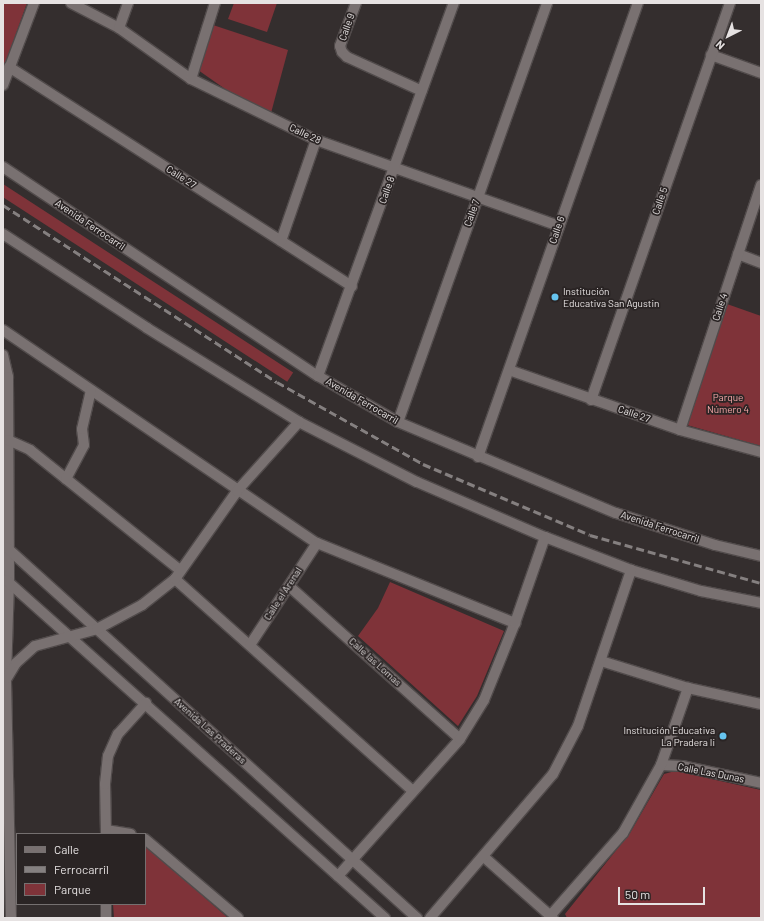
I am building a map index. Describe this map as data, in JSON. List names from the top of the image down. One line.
{"streets":{"street":["Calle 9","Calle 28","Calle 27","Calle 8","Calle 5","Calle 7","Avenida Ferrocarril","Calle 6","Calle 4","Calle el Arenal","Calle las Lomas","Avenida Las Praderas","Calle Las Dunas"]},"crossings":[["Calle 9","Calle 8"],["Calle 28","Calle 8"],["Calle 28","Calle 7"],["Calle 28","Calle 6"],["Calle 27","Calle 8"],["Calle 27","Calle 5"],["Calle 27","Calle 6"],["Calle 27","Calle 4"],["Calle 8","Avenida Ferrocarril"],["Calle 7","Avenida Ferrocarril"],["Avenida Ferrocarril","Calle 6"],["Calle el Arenal","Calle las Lomas"]],"parks":["Parque Número 4"],"places":["Institución Educativa San Agustin","Institución Educativa La Pradera Ii"],"legend":["Calle","Ferrocarril","Parque"],"scale_bar":"50 m","north":"bottom left"}
